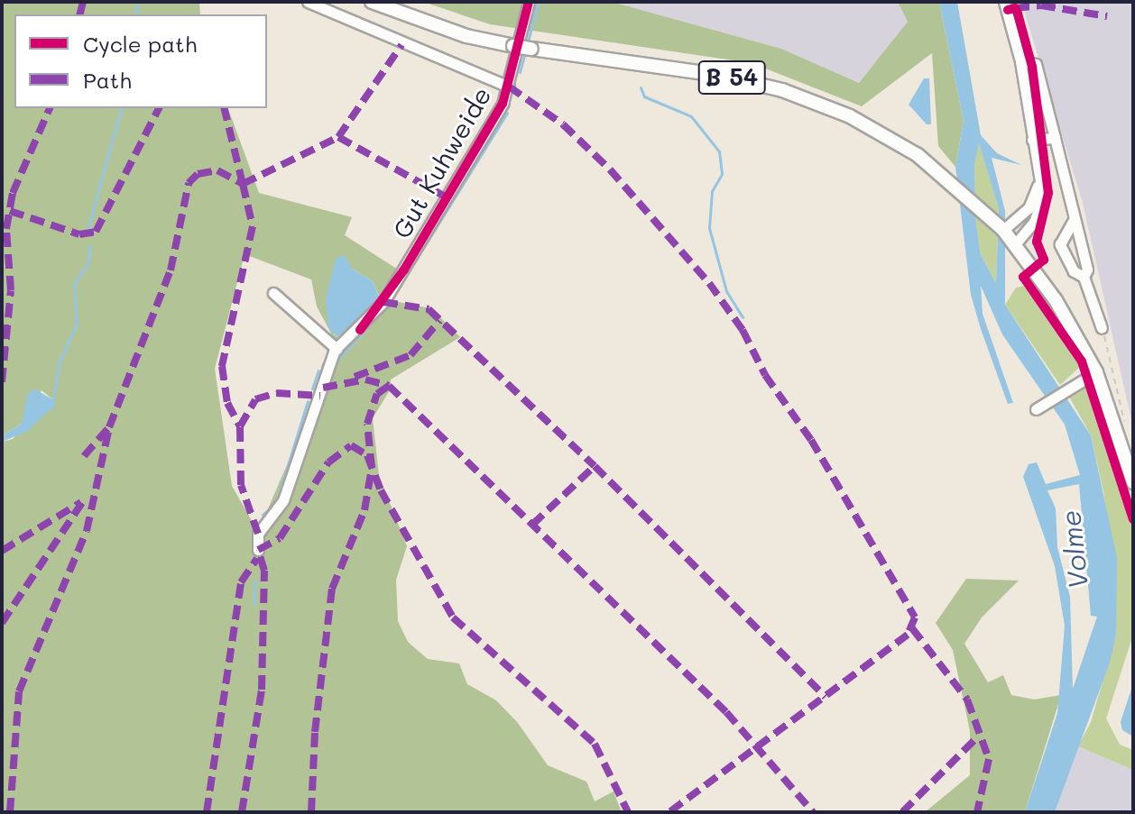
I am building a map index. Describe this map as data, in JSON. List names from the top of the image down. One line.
{"streets":{"main road":["B 54"],"street":["Gut Kuhweide"]},"water":["Volme"],"legend":["Cycle path","Path"]}
